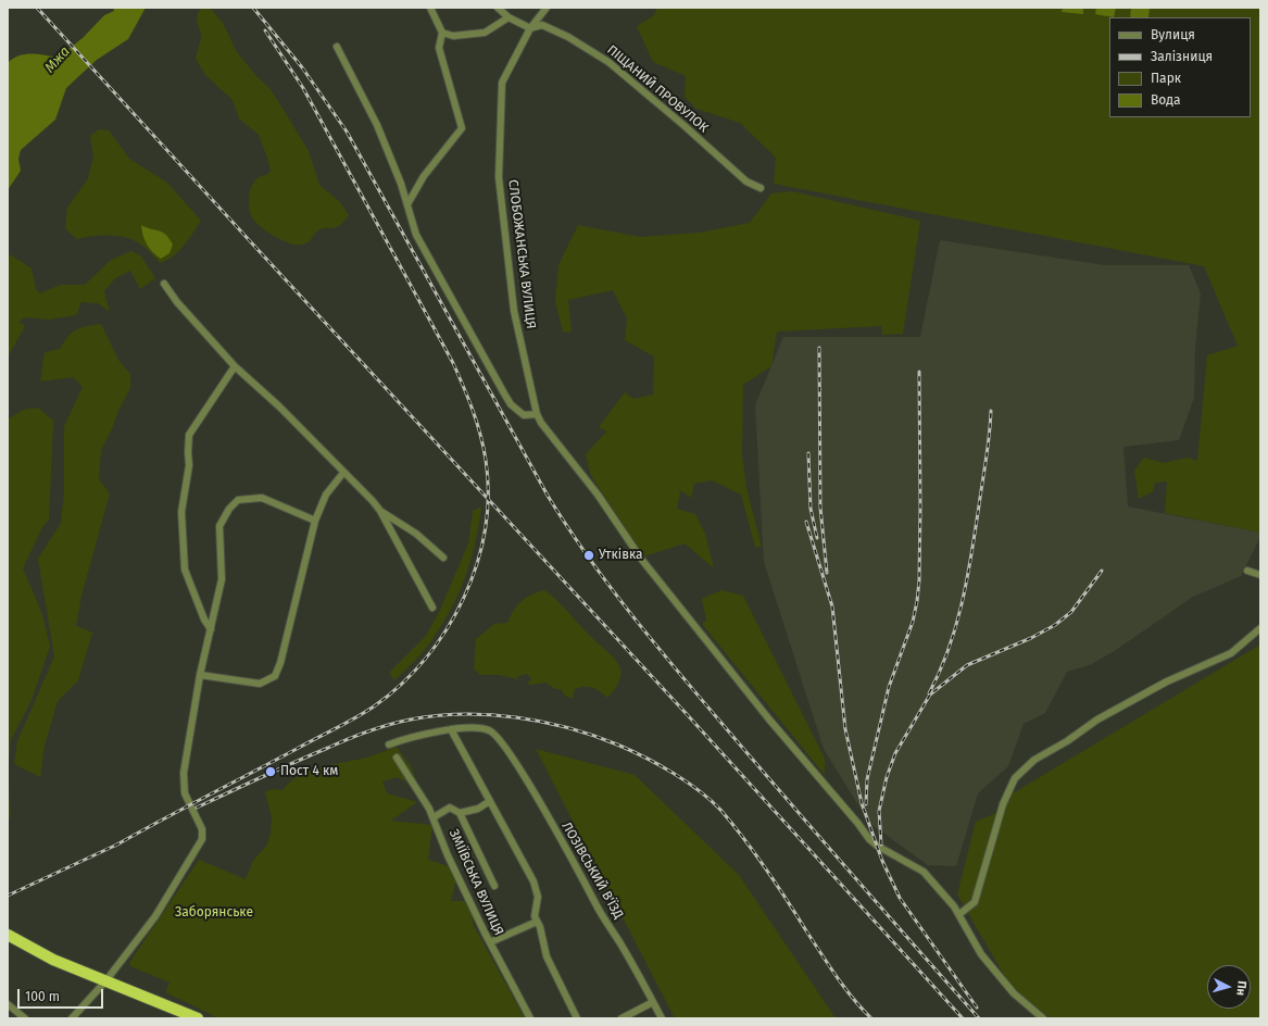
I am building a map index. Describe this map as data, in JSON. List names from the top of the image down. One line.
{"streets":{"street":["ПІЩАНИЙ ПРОВУЛОК","СЛОБОЖАНСЬКА ВУЛИЦЯ","ЛОЗІВСЬКИЙ В'ЇЗД","ЗМІЇВСЬКА ВУЛИЦЯ"]},"crossings":[["ПІЩАНИЙ ПРОВУЛОК","СЛОБОЖАНСЬКА ВУЛИЦЯ"]],"water":["Мжа"],"parks":["Заборянське"],"places":["Уткiвка","Пост 4 км"],"legend":["Вулиця","Залізниця","Парк","Вода"],"scale_bar":"100 m","north":"right"}
